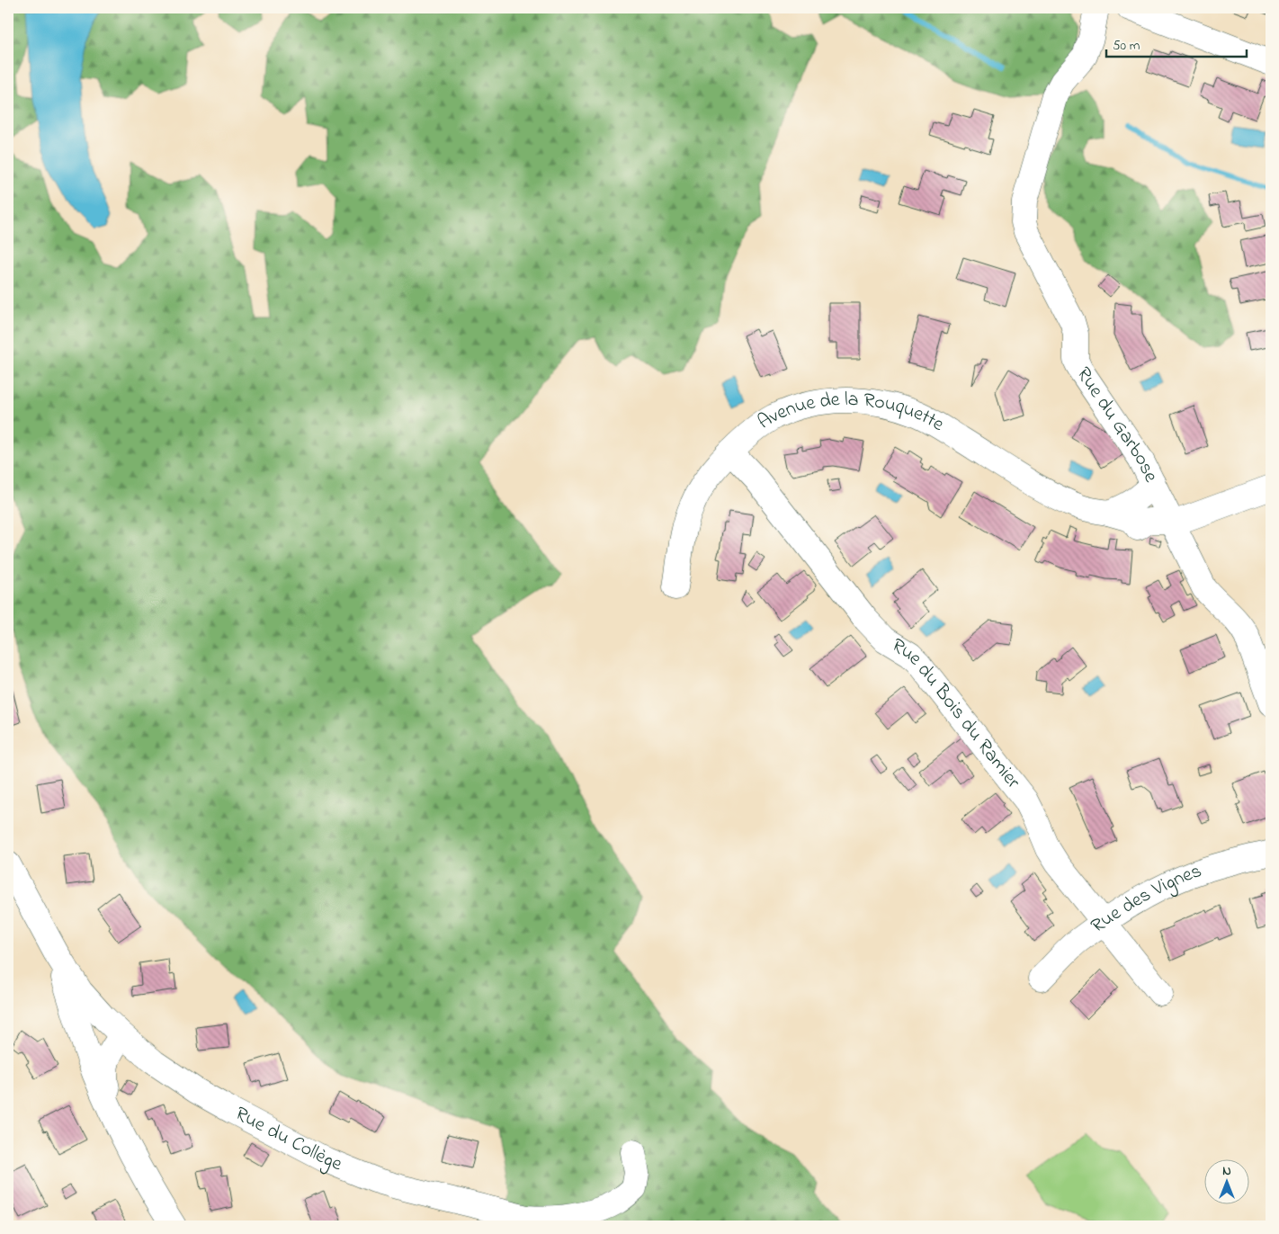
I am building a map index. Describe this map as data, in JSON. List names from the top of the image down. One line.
{"streets":{"street":["Rue du Garbose","Avenue de la Rouquette","Rue du Bois du Ramier","Rue des Vignes","Rue du Collège"]},"crossings":[["Rue du Garbose","Avenue de la Rouquette"],["Avenue de la Rouquette","Rue du Bois du Ramier"],["Rue du Bois du Ramier","Rue des Vignes"]],"scale_bar":"50 m","north":"top"}
